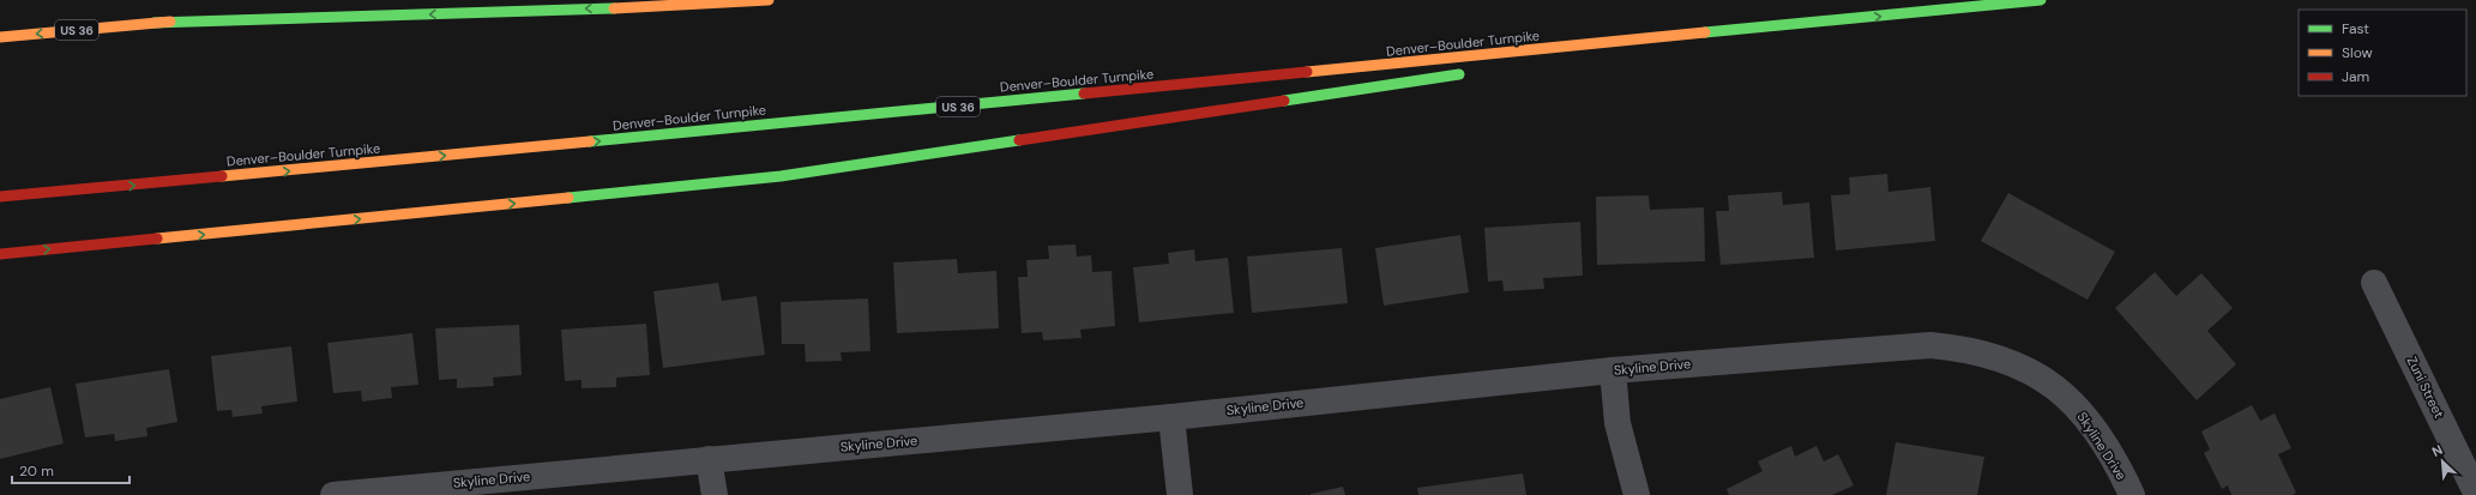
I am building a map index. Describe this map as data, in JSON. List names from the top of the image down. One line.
{"streets":{"highway":["US 36","Denver–Boulder Turnpike"],"street":["Skyline Drive","Zuni Street"]},"legend":["Fast","Slow","Jam"],"scale_bar":"20 m","north":"top left"}
